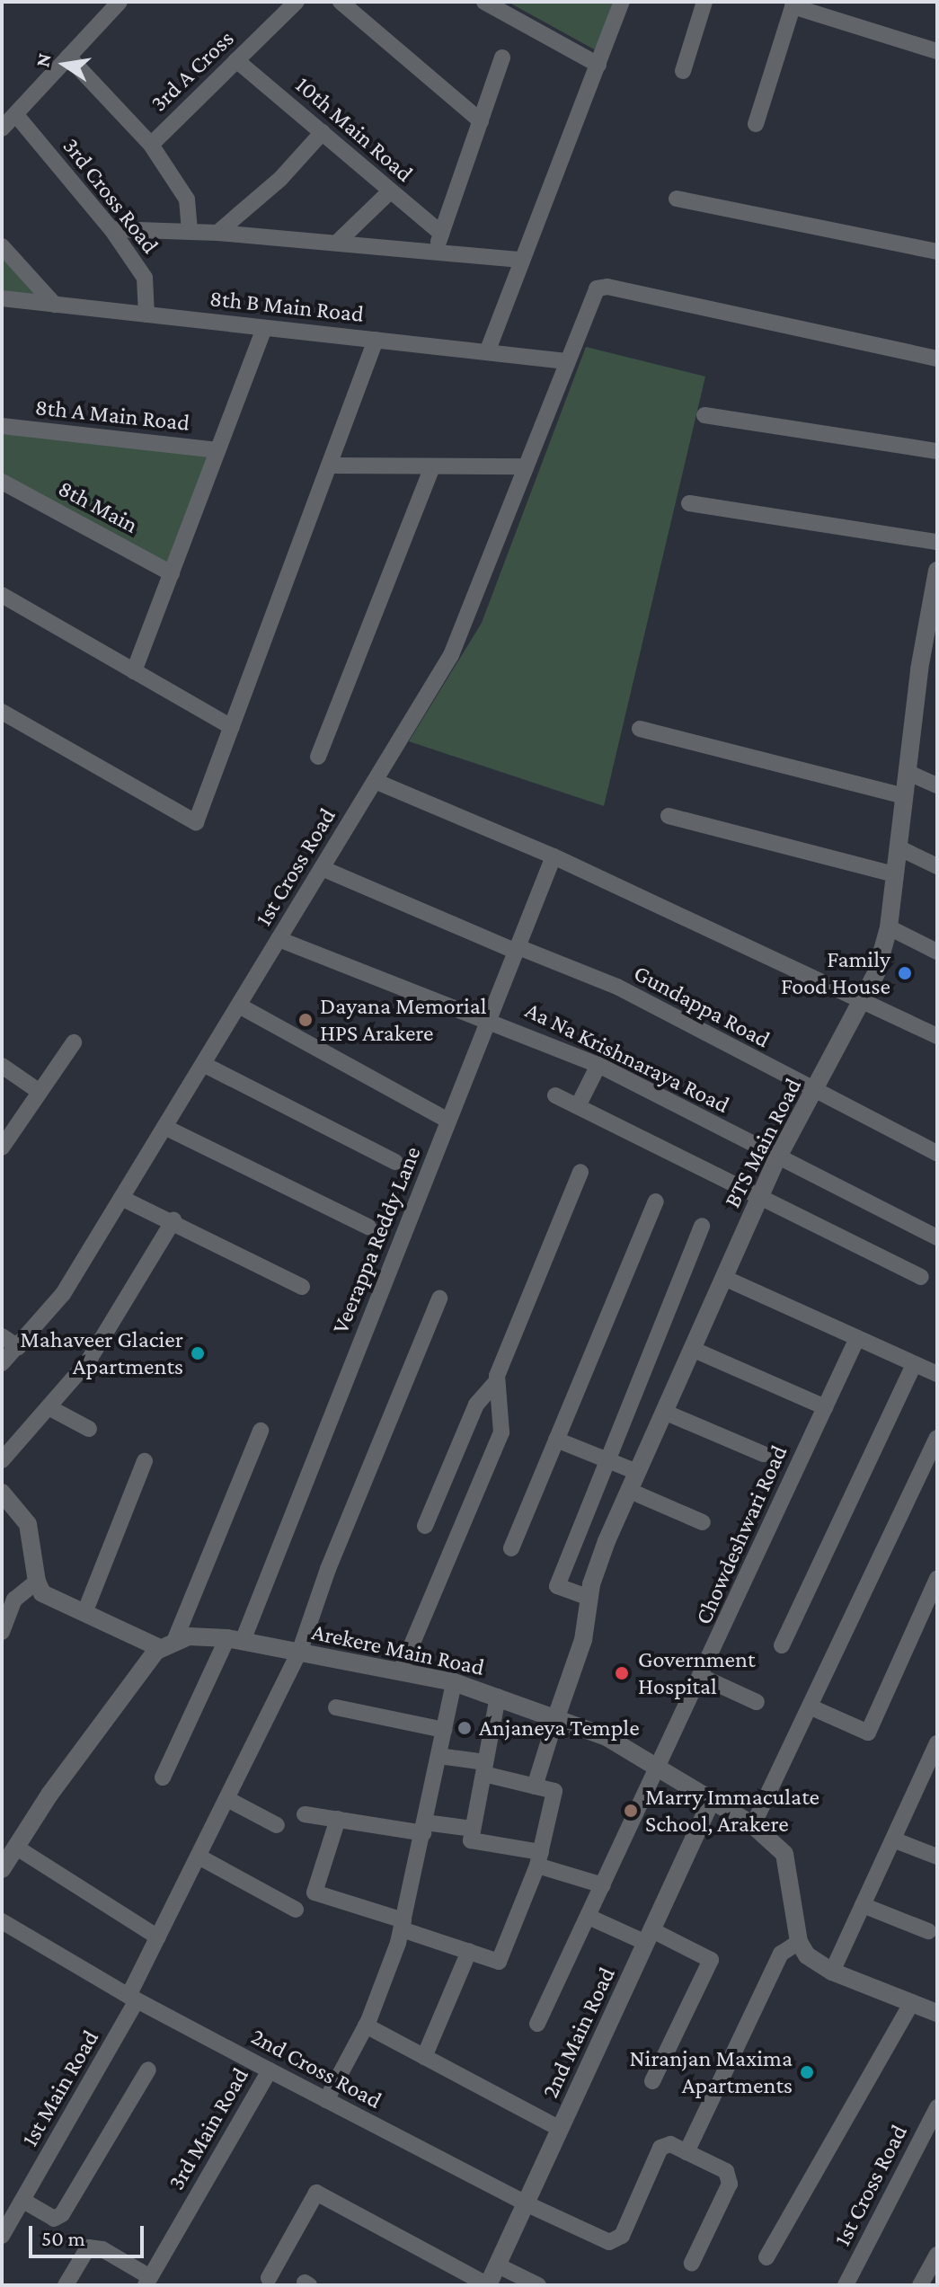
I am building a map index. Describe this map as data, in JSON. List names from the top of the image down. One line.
{"streets":{"street":["3rd A Cross","10th Main Road","3rd Cross Road","8th B Main Road","8th A Main Road","8th Main","1st Cross Road","Gundappa Road","Aa Na Krishnaraya Road","BTS Main Road","Veerappa Reddy Lane","Chowdeshwari Road","Arekere Main Road","2nd Main Road","2nd Cross Road","1st Main Road","3rd Main Road"]},"crossings":[["3rd A Cross","10th Main Road"],["3rd Cross Road","8th B Main Road"],["8th B Main Road","1st Cross Road"],["1st Cross Road","Gundappa Road"],["1st Cross Road","Aa Na Krishnaraya Road"],["Gundappa Road","BTS Main Road"],["Gundappa Road","Veerappa Reddy Lane"],["Aa Na Krishnaraya Road","BTS Main Road"],["Aa Na Krishnaraya Road","Veerappa Reddy Lane"],["BTS Main Road","Arekere Main Road"],["Veerappa Reddy Lane","Arekere Main Road"],["Chowdeshwari Road","Arekere Main Road"],["Arekere Main Road","2nd Main Road"],["Arekere Main Road","1st Main Road"],["2nd Main Road","2nd Cross Road"],["2nd Cross Road","1st Main Road"],["2nd Cross Road","3rd Main Road"]],"places":["Family Food House","Dayana Memorial HPS Arakere","Mahaveer Glacier Apartments","Government Hospital","Anjaneya Temple","Marry Immaculate School, Arakere","Niranjan Maxima Apartments"],"scale_bar":"50 m","north":"left"}
